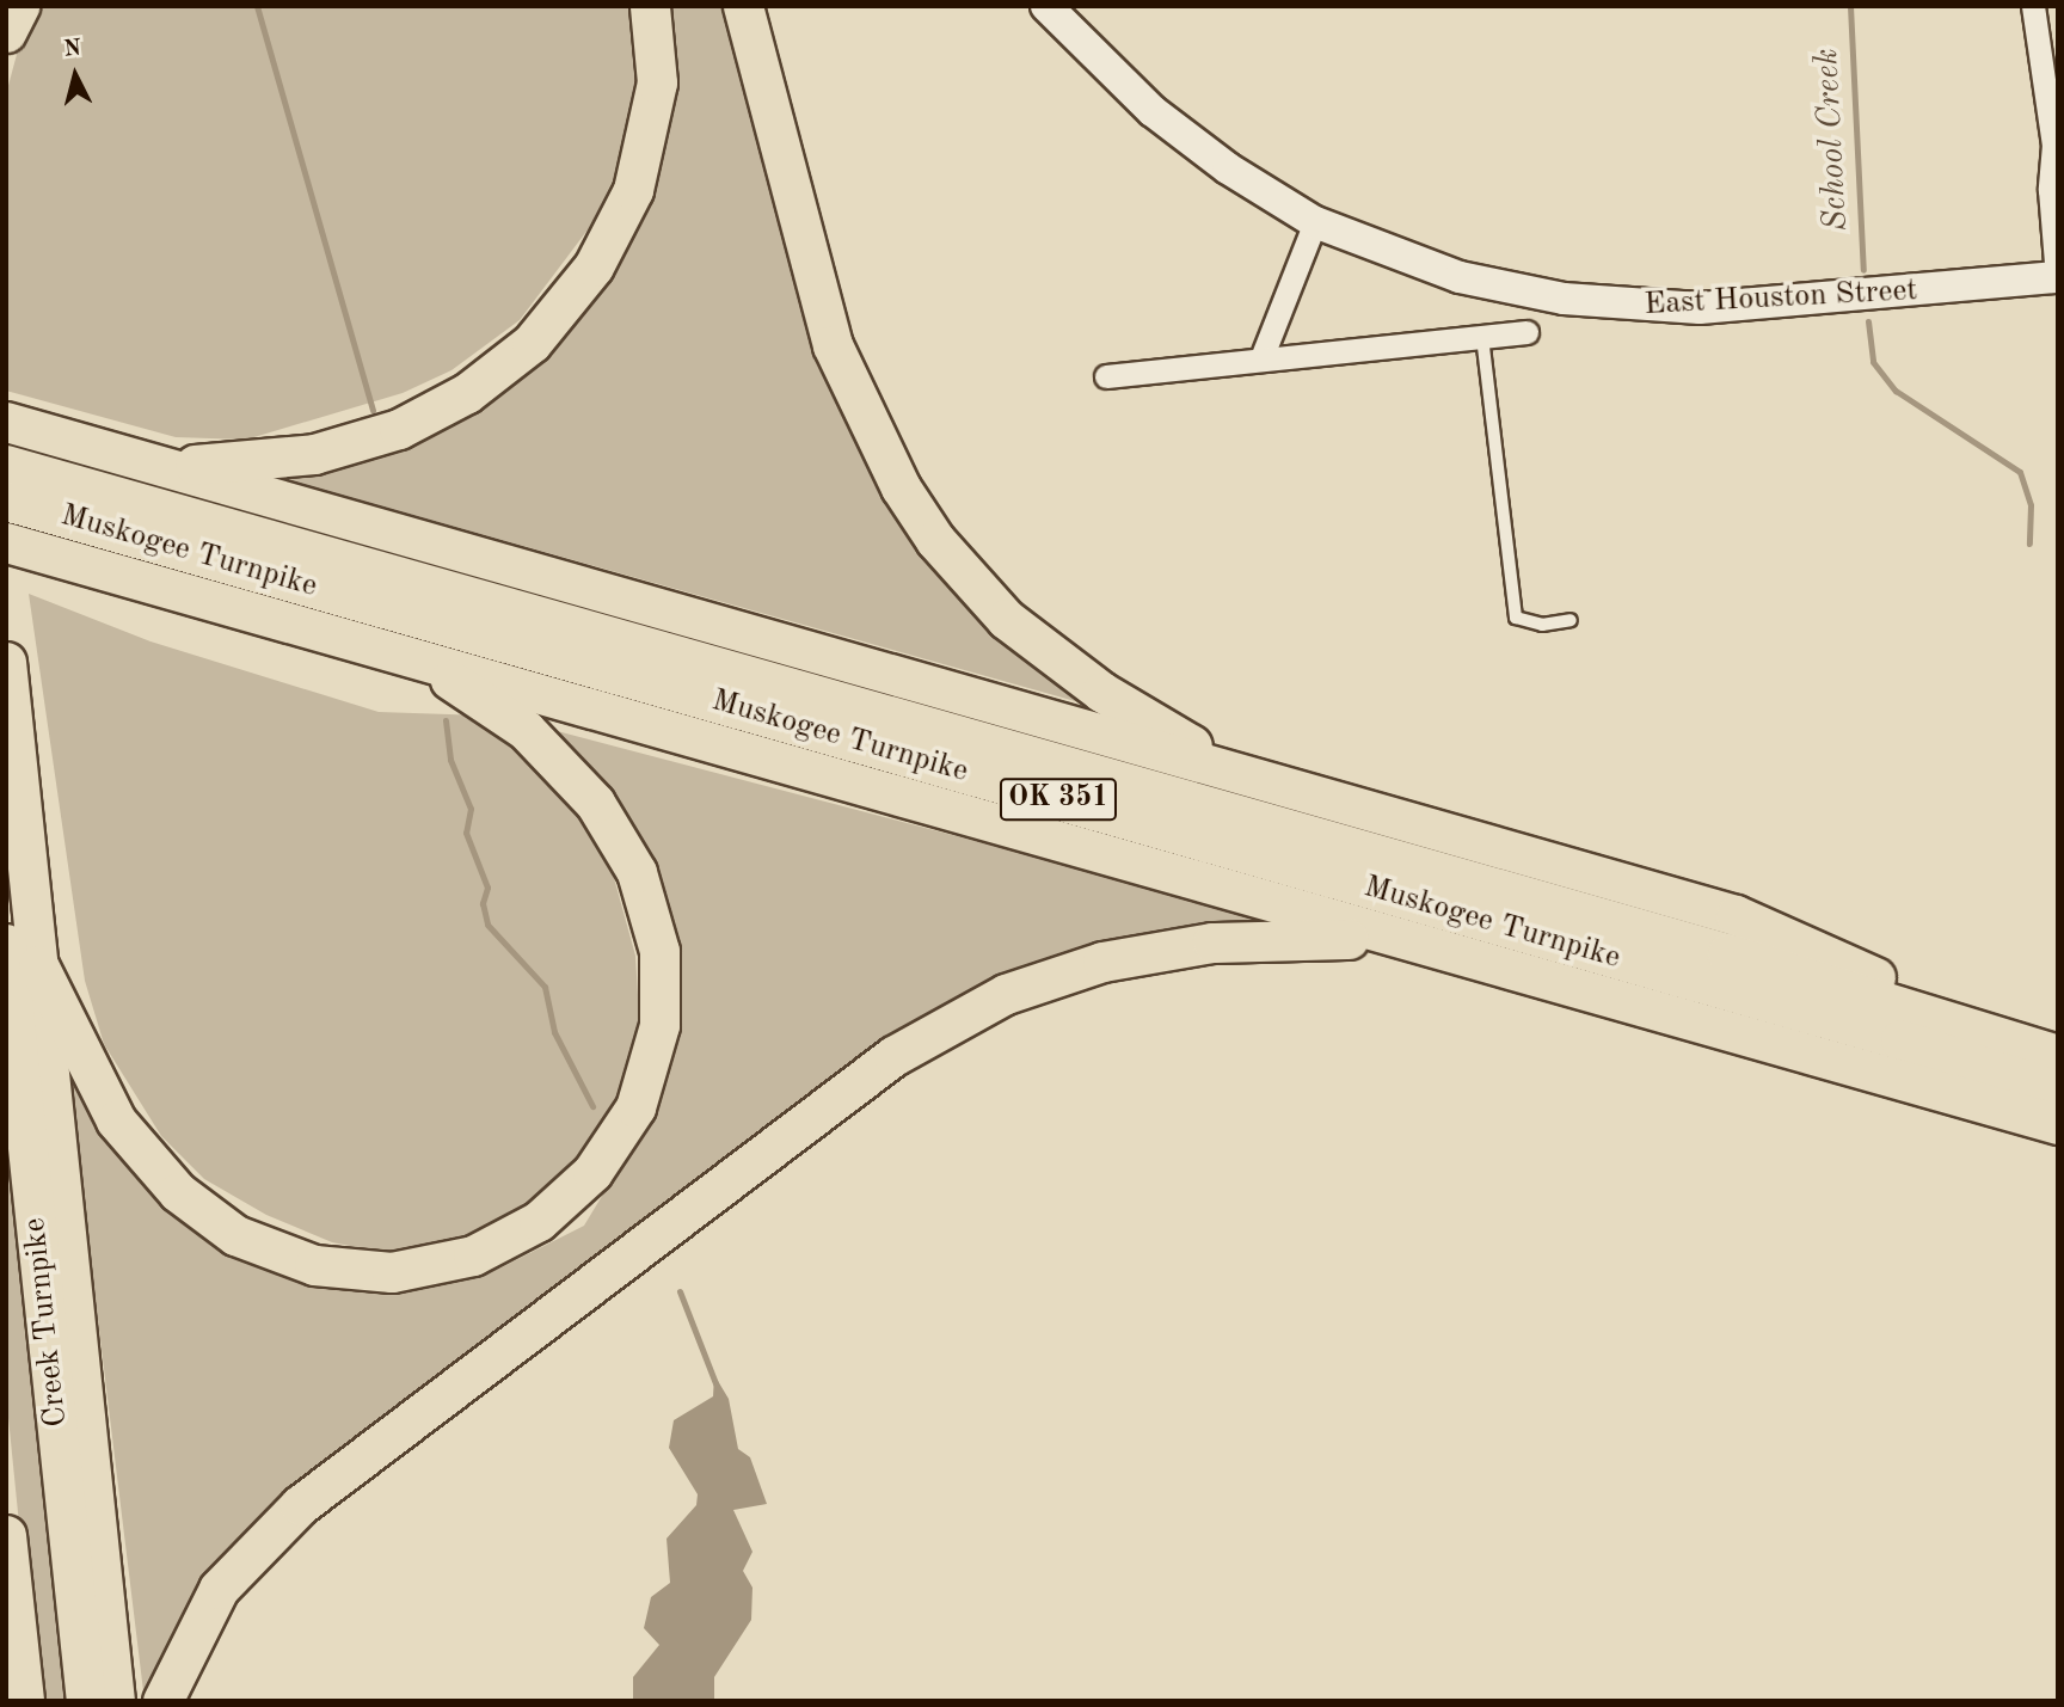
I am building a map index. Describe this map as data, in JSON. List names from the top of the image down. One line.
{"streets":{"highway":["Muskogee Turnpike","OK 351","Creek Turnpike"],"street":["East Houston Street"]},"water":["School Creek"],"north":"top"}
